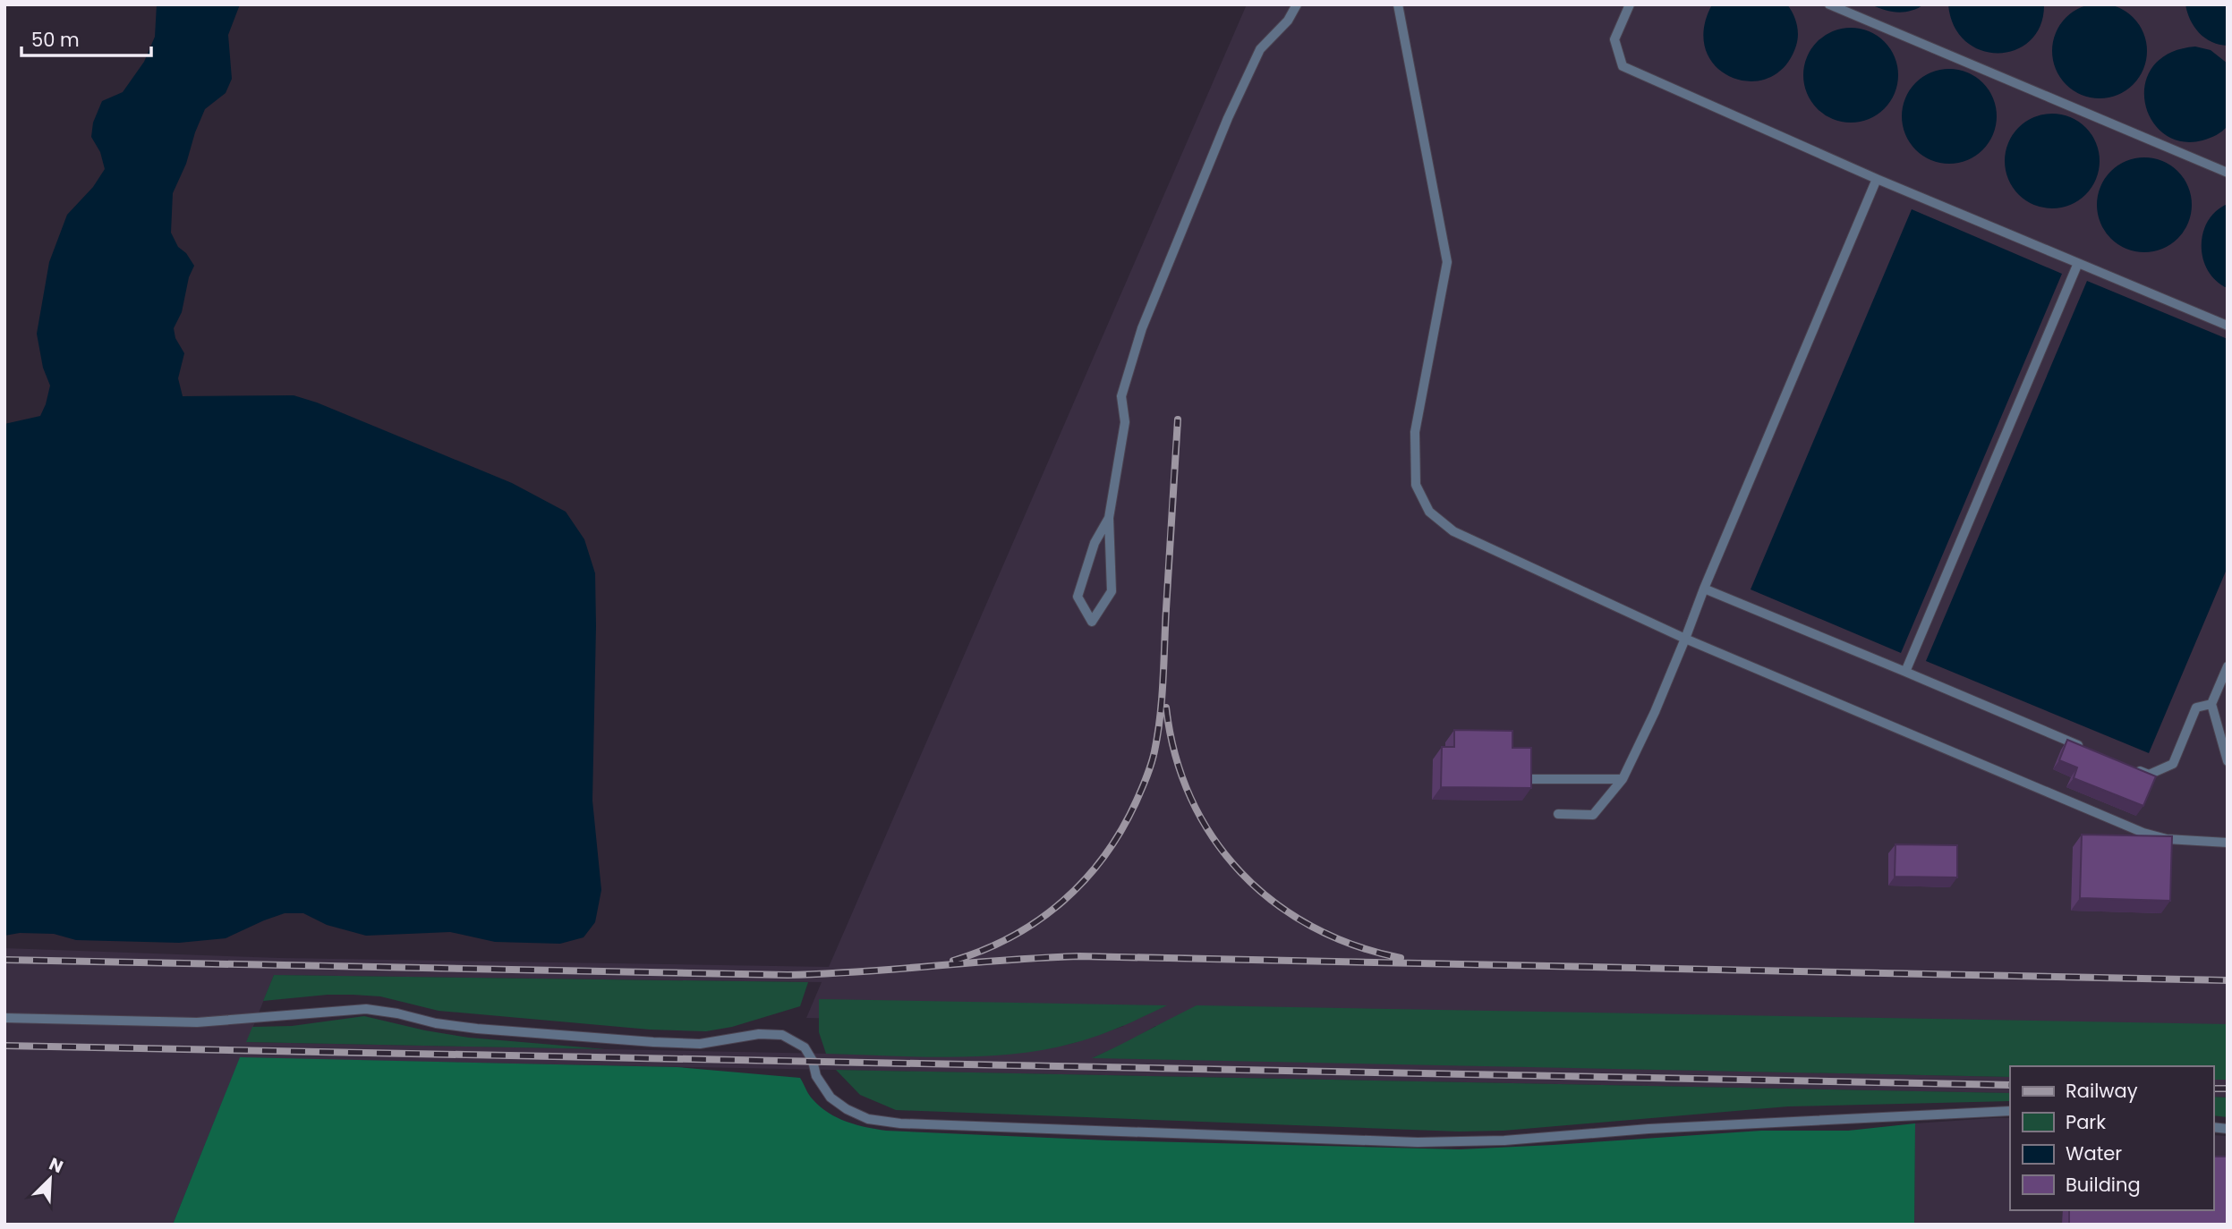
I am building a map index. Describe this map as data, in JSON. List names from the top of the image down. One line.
{"legend":["Railway","Park","Water","Building"],"scale_bar":"50 m","north":"top right"}
